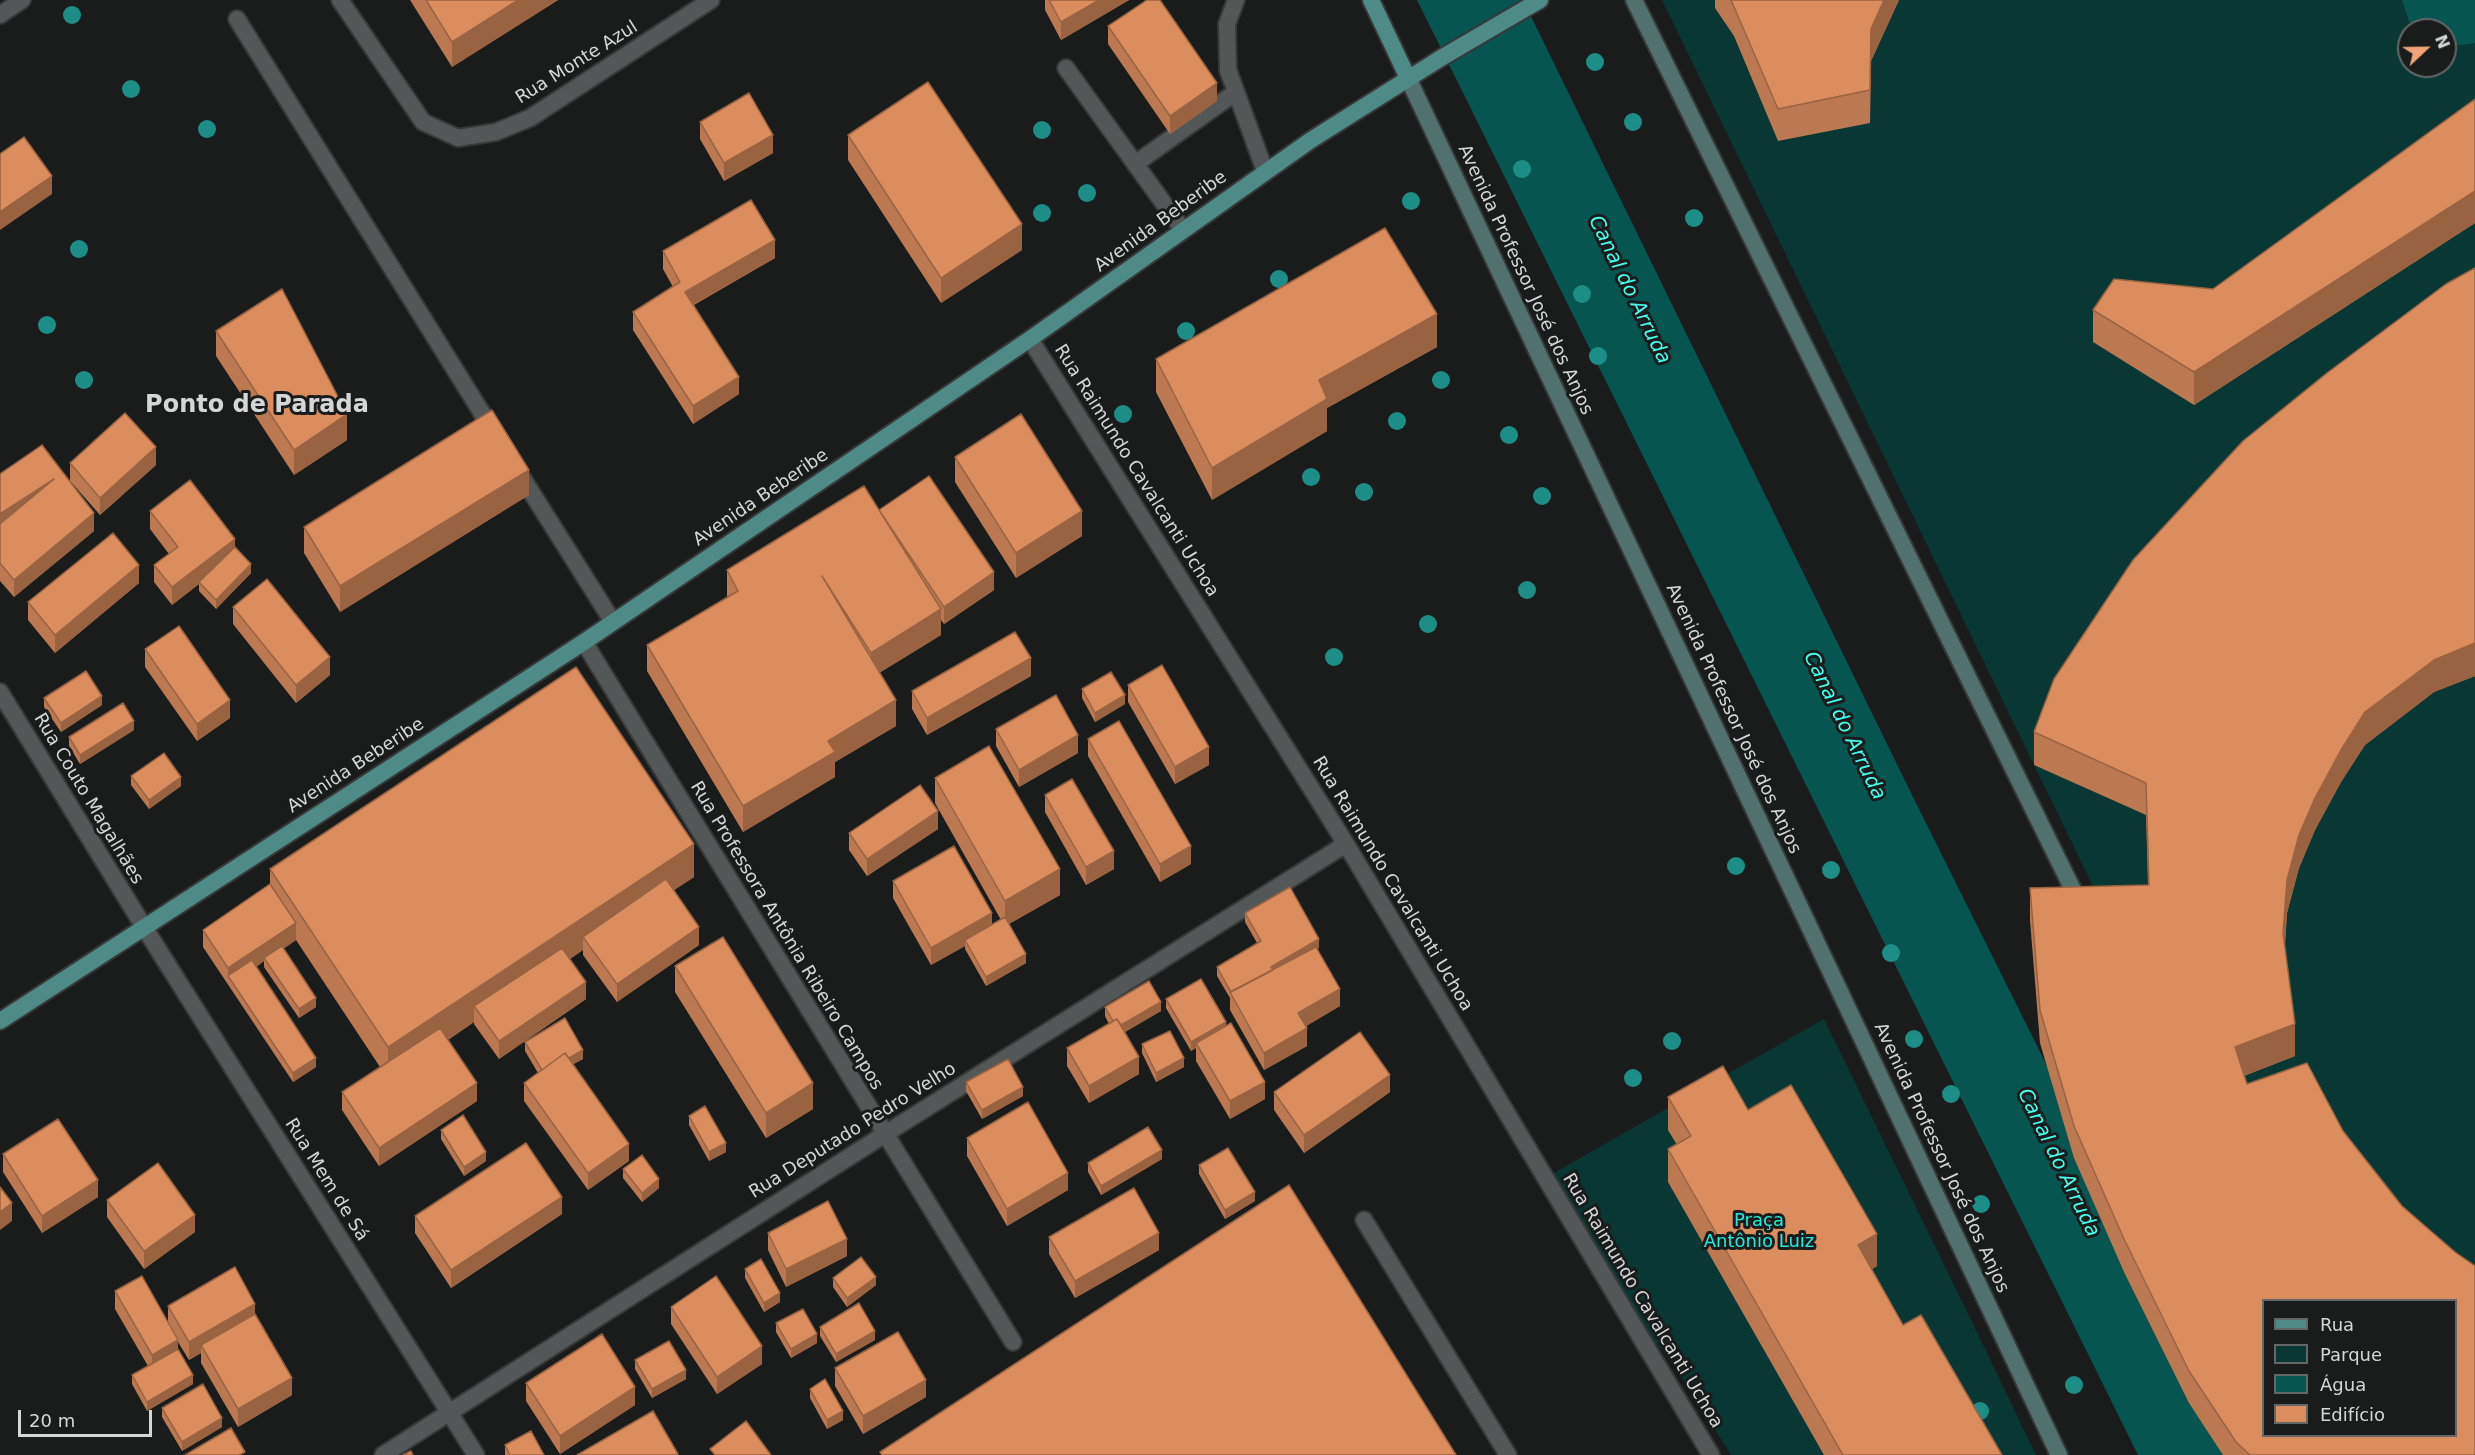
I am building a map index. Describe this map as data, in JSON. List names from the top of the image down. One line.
{"streets":{"main road":["Avenida Beberibe","Avenida Professor José dos Anjos"],"street":["Rua Monte Azul","Rua Raimundo Cavalcanti Uchoa","Rua Couto Magalhães","Rua Professora Antônia Ribeiro Campos","Rua Deputado Pedro Velho","Rua Mem de Sá"]},"crossings":[["Avenida Beberibe","Avenida Professor José dos Anjos"],["Avenida Beberibe","Rua Raimundo Cavalcanti Uchoa"],["Avenida Beberibe","Rua Couto Magalhães"],["Avenida Beberibe","Rua Professora Antônia Ribeiro Campos"],["Avenida Beberibe","Rua Mem de Sá"],["Rua Raimundo Cavalcanti Uchoa","Rua Deputado Pedro Velho"],["Rua Couto Magalhães","Rua Mem de Sá"],["Rua Professora Antônia Ribeiro Campos","Rua Deputado Pedro Velho"],["Rua Deputado Pedro Velho","Rua Mem de Sá"]],"districts":["Ponto de Parada"],"water":["Canal do Arruda"],"parks":["Praça Antônio Luiz"],"legend":["Rua","Parque","Água","Edifício"],"scale_bar":"20 m","north":"right"}
